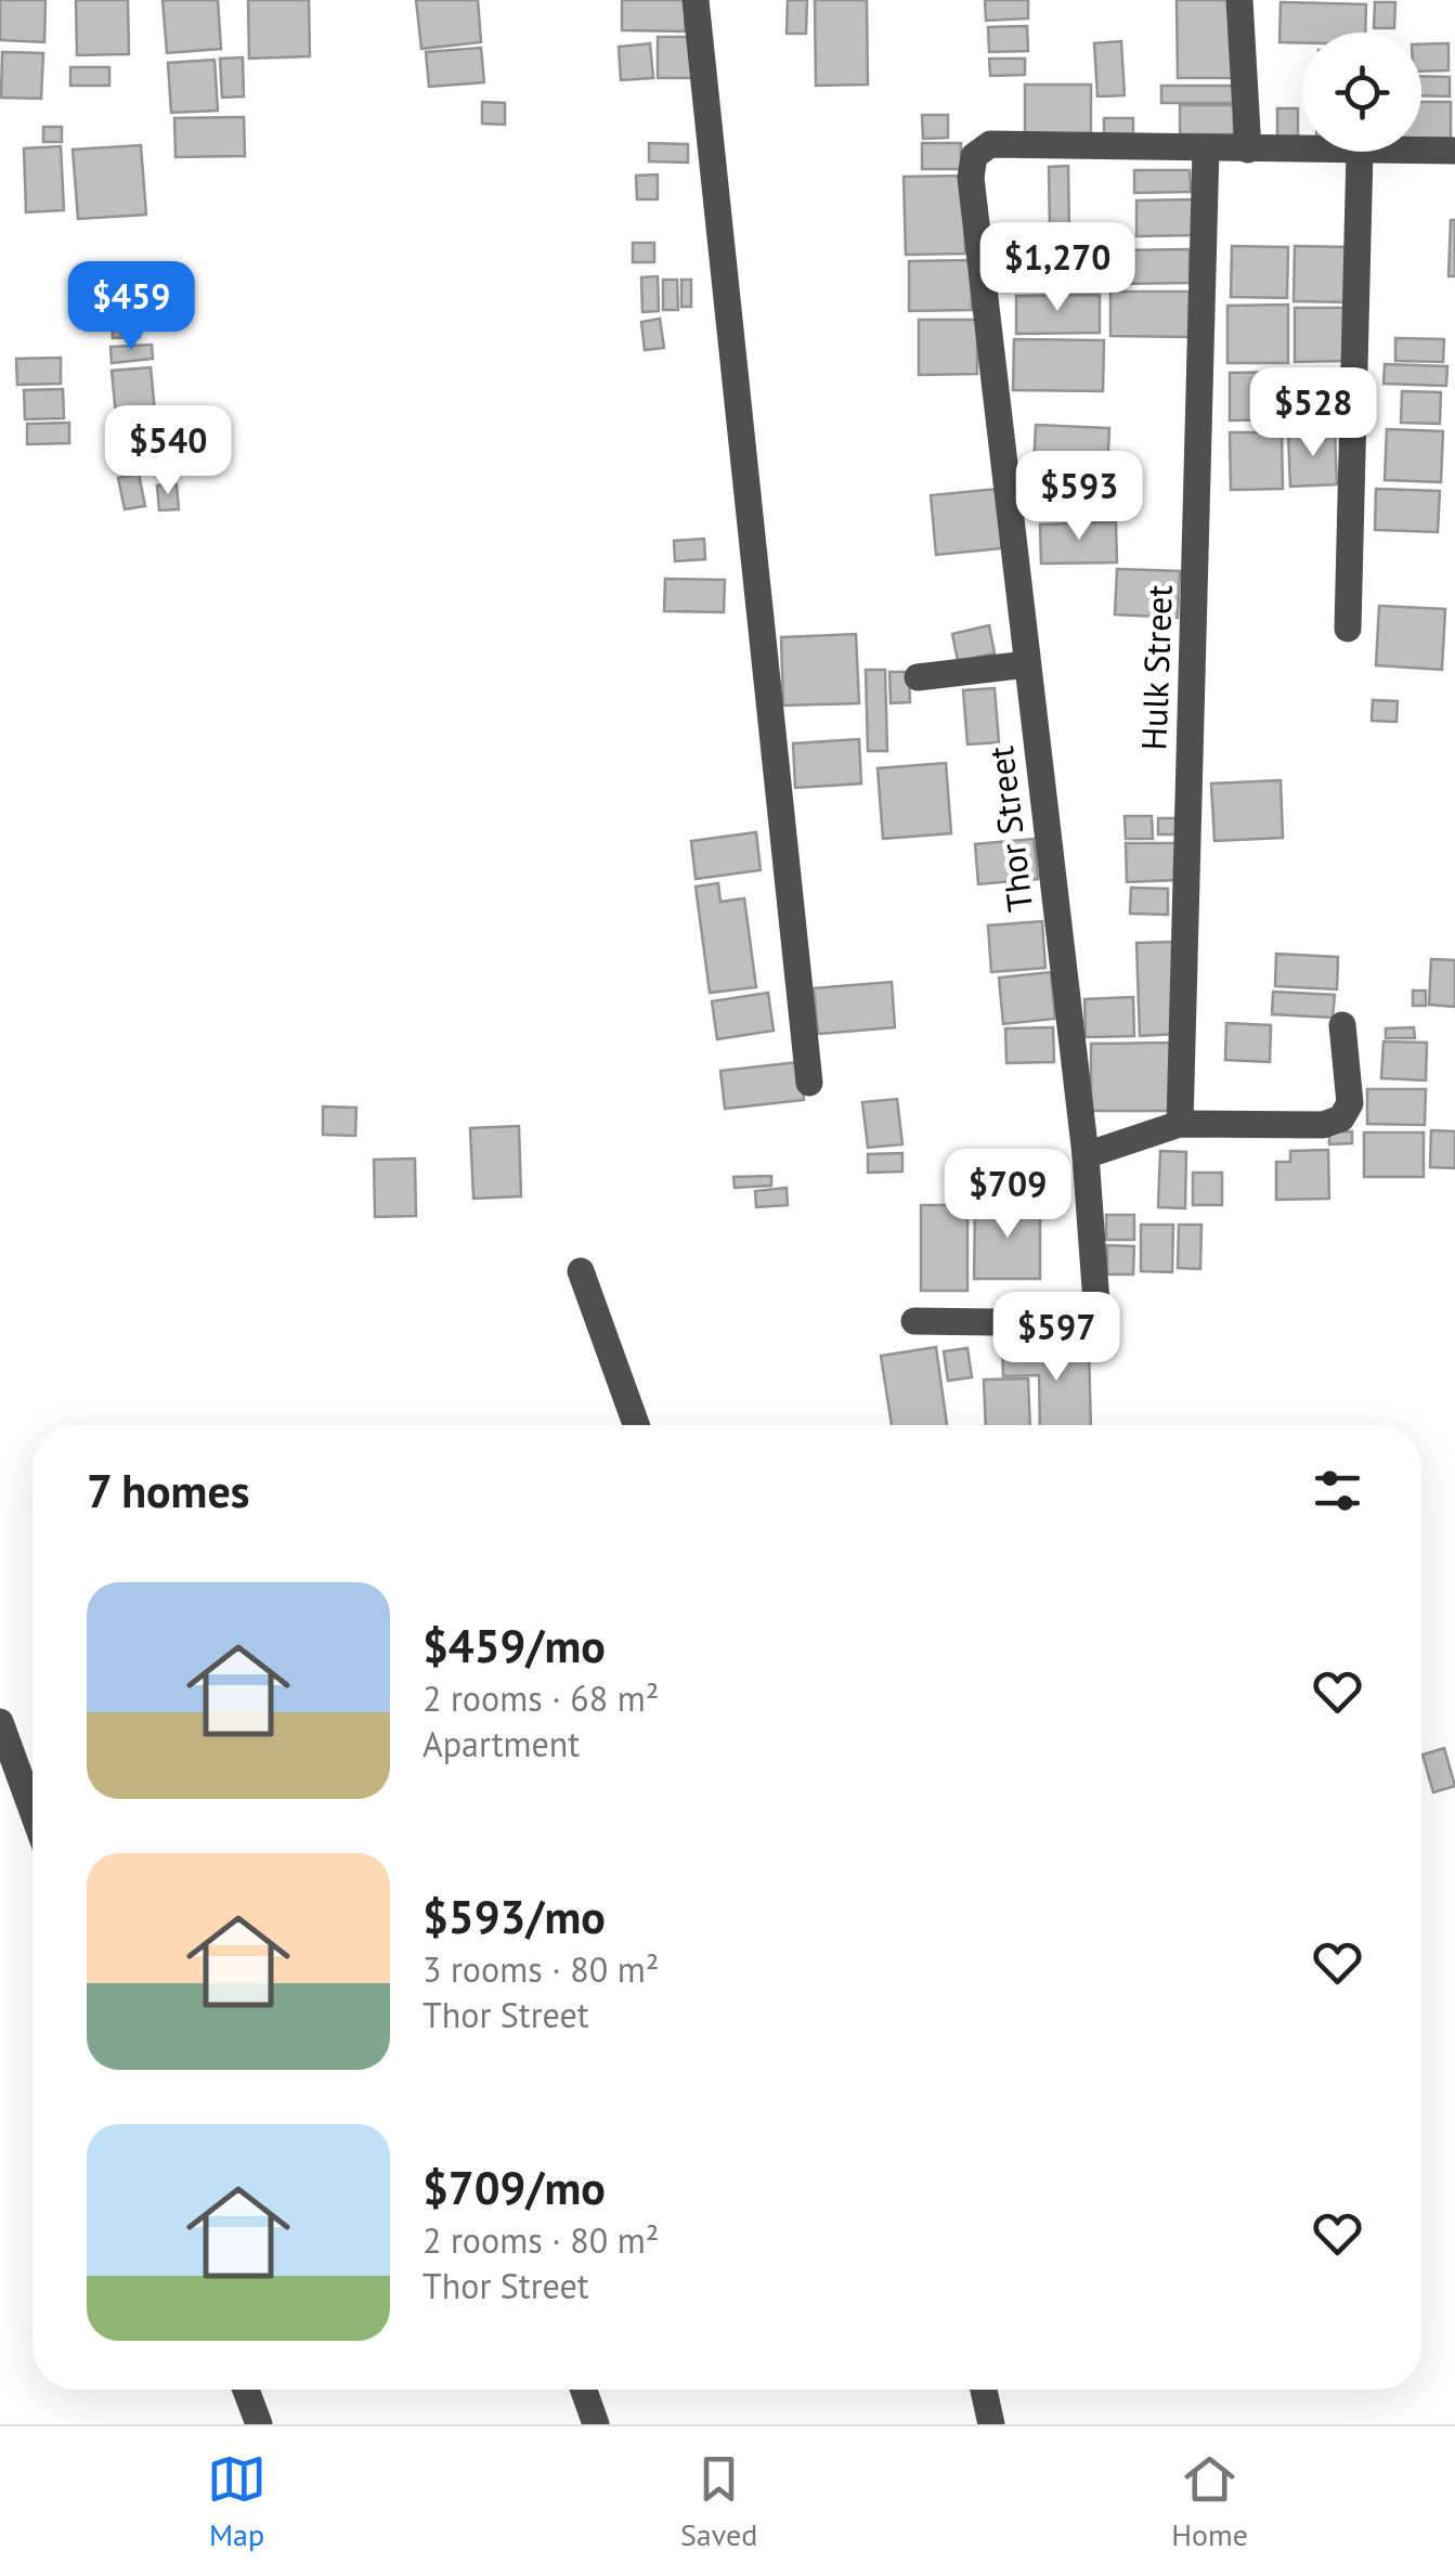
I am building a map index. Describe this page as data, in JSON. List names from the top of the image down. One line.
{"streets":{"street":["Hulk Street","Thor Street"]},"crossings":[["Hulk Street","Thor Street"]],"page":{"price":["$1,270","$459","$528","$540","$593","$709","$597"],"heading":"7 homes","list":[{"name":"$459/mo","note":"2 rooms · 68 m² · Apartment"},{"name":"$593/mo","note":"3 rooms · 80 m² · Thor Street"},{"name":"$709/mo","note":"2 rooms · 80 m² · Thor Street"}],"tabs":["Map","Saved","Home"]}}
